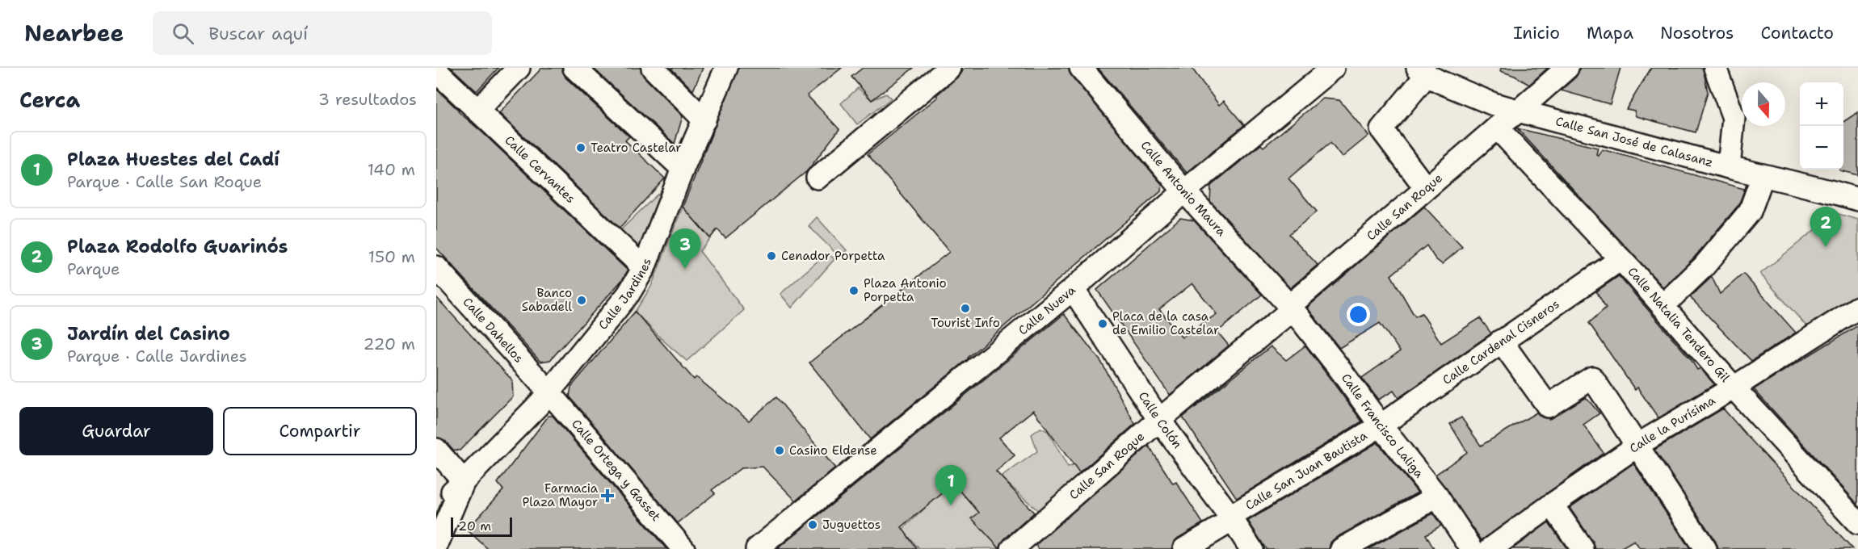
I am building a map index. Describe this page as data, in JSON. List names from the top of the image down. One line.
{"streets":{"street":["Calle San José de Calasanz","Calle Cervantes","Calle Antonio Maura","Calle San Roque","Calle Jardines","Calle Nueva","Calle Natalia Tendero Gil","Calle Dahellos","Calle Cardenal Cisneros","Calle Colón","Calle Francisco Laliga","Calle la Purísima","Calle Ortega y Gasset","Calle San Juan Bautista"]},"crossings":[["Calle San José de Calasanz","Calle San Roque"],["Calle Cervantes","Calle Jardines"],["Calle Antonio Maura","Calle San Roque"],["Calle Antonio Maura","Calle Nueva"],["Calle Antonio Maura","Calle Francisco Laliga"],["Calle San Roque","Calle Natalia Tendero Gil"],["Calle San Roque","Calle Colón"],["Calle San Roque","Calle Francisco Laliga"],["Calle Jardines","Calle Dahellos"],["Calle Jardines","Calle Ortega y Gasset"],["Calle Nueva","Calle Colón"],["Calle Natalia Tendero Gil","Calle Cardenal Cisneros"],["Calle Natalia Tendero Gil","Calle la Purísima"],["Calle Dahellos","Calle Ortega y Gasset"],["Calle Cardenal Cisneros","Calle Francisco Laliga"],["Calle Cardenal Cisneros","Calle San Juan Bautista"],["Calle Colón","Calle San Juan Bautista"],["Calle Francisco Laliga","Calle San Juan Bautista"]],"places":{"other":["Teatro Castelar","Cenador Porpetta","Plaza Antonio Porpetta","Banco Sabadell","Tourist Info","Placa de la casa de Emilio Castelar","Casino Eldense","Juguettos"],"health":["Farmacia Plaza Mayor"]},"scale_bar":"20 m","north":"bottom","page":{"header":"Nearbee","search":"Buscar aquí","nav":["Inicio","Mapa","Nosotros","Contacto"],"heading":["Cerca","3 resultados"],"map_buttons":["+","−"],"list":[{"mark":"1","name":"Plaza Huestes del Cadí","note":"Parque · Calle San Roque","value":"140 m"},{"mark":"2","name":"Plaza Rodolfo Guarinós","note":"Parque","value":"150 m"},{"mark":"3","name":"Jardín del Casino","note":"Parque · Calle Jardines","value":"220 m"}],"pins":["2","3","1"],"buttons":["Guardar","Compartir"],"scale":"20 m"}}
